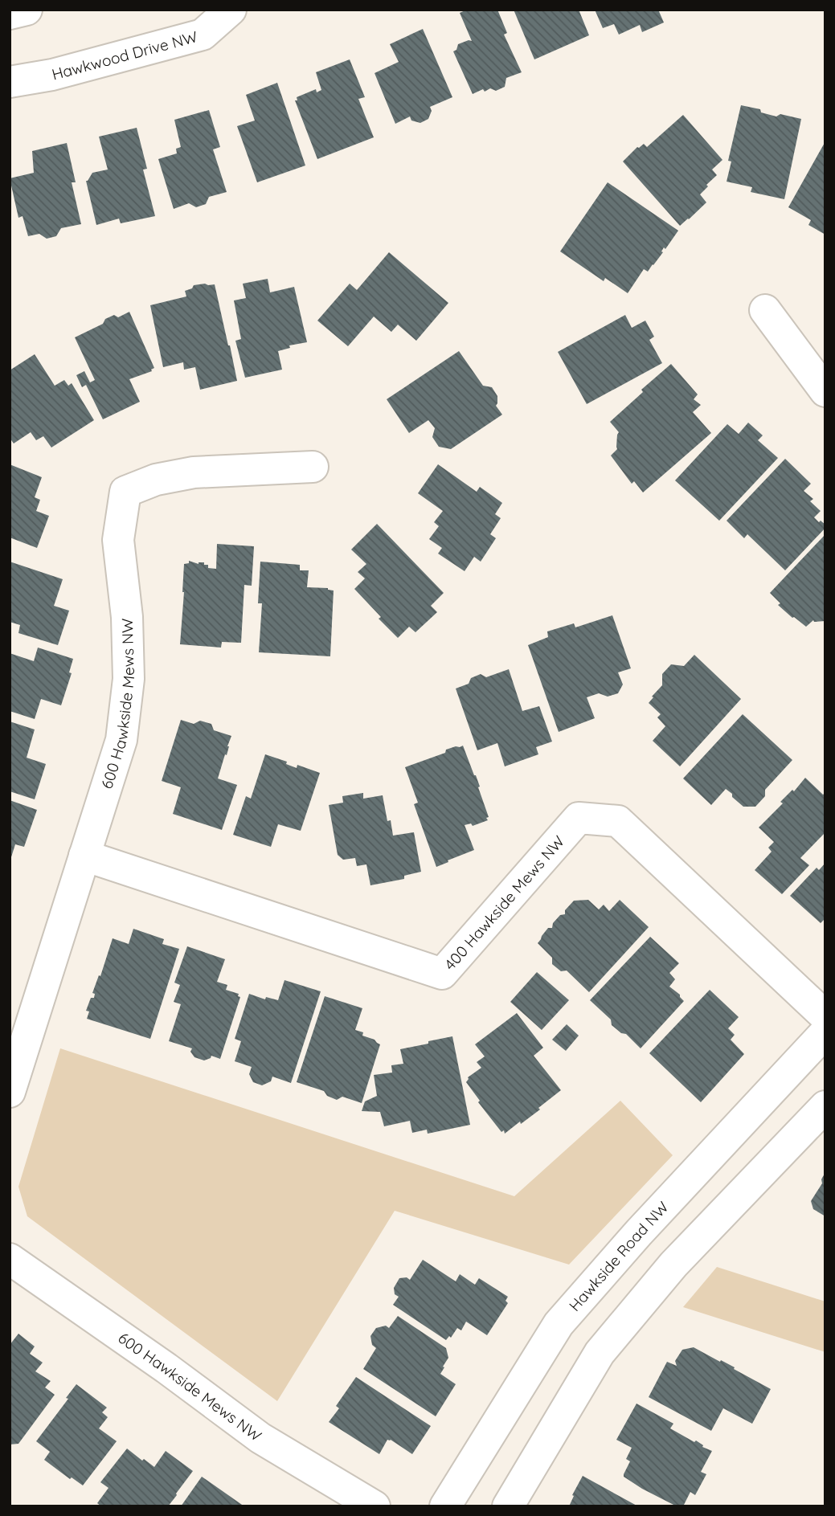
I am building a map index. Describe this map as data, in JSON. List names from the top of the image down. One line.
{"streets":{"street":["Hawkwood Drive NW","600 Hawkside Mews NW","400 Hawkside Mews NW","Hawkside Road NW"]},"crossings":[["600 Hawkside Mews NW","400 Hawkside Mews NW"]]}
